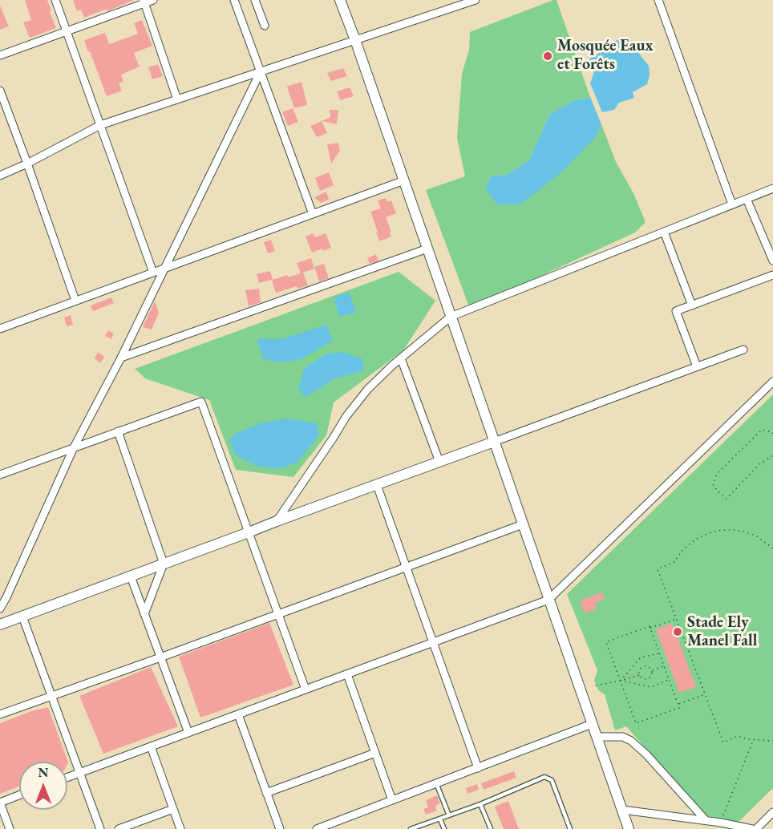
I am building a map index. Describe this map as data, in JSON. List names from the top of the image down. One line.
{"places":["Mosquée Eaux et Forêts","Stade Ely Manel Fall"],"north":"top"}
